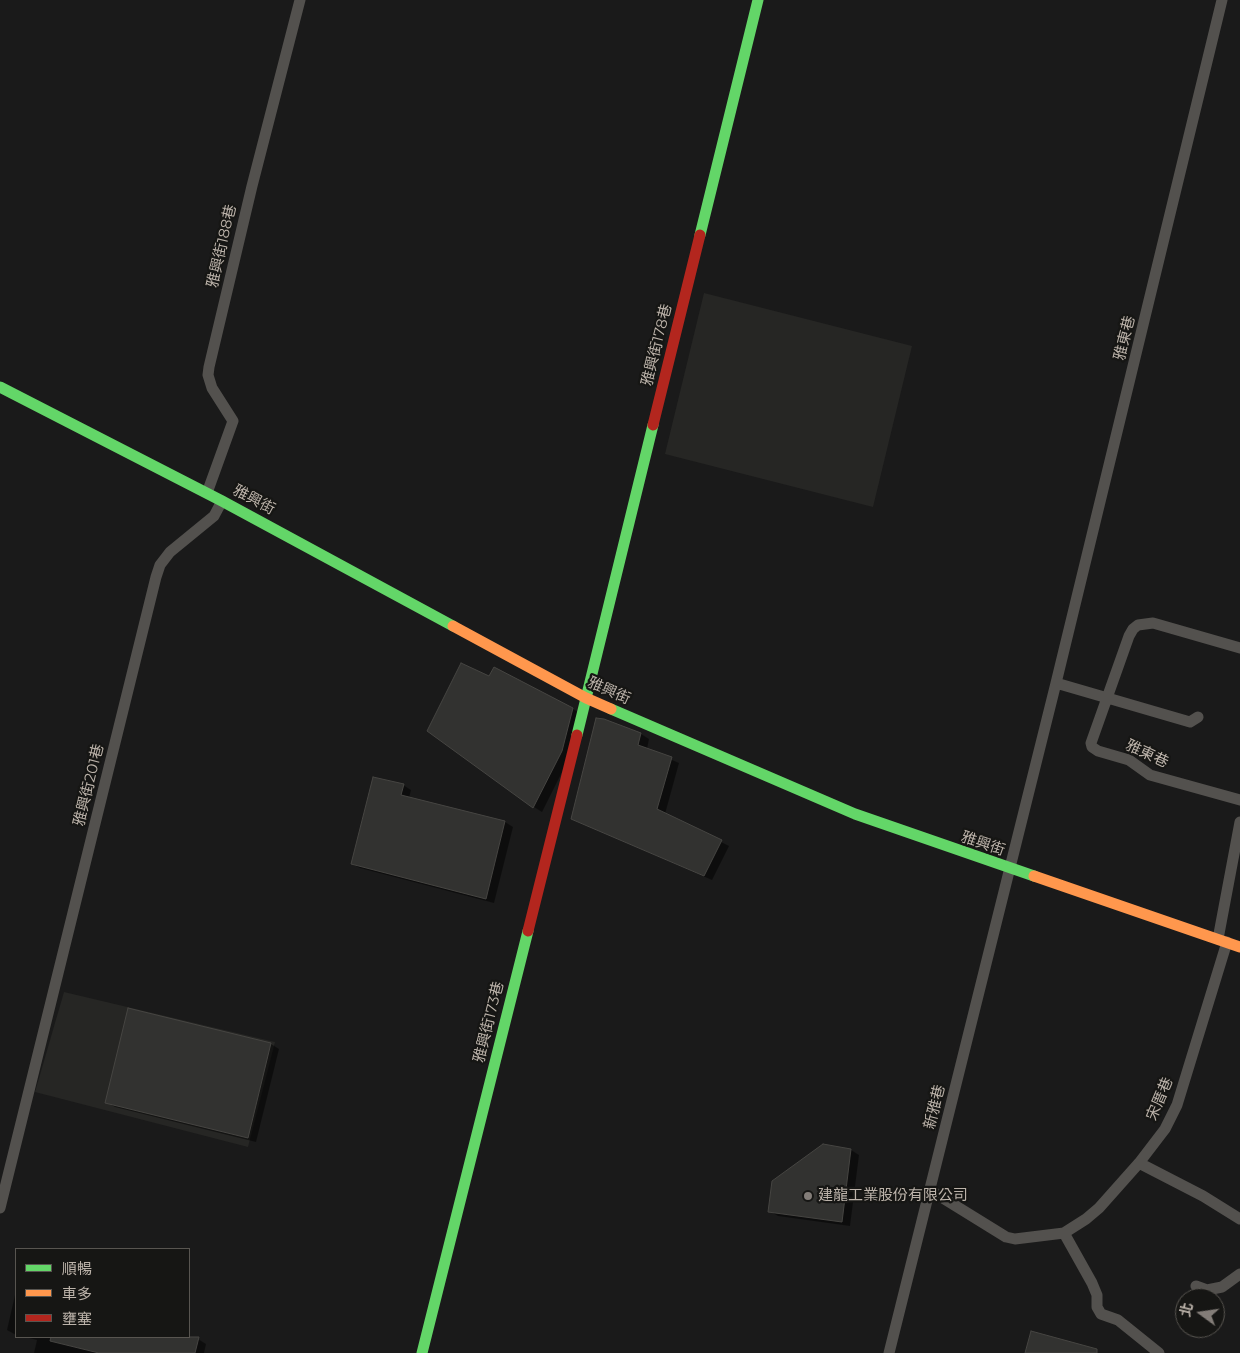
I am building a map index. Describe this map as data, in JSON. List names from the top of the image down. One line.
{"streets":{"street":["雅興街188巷","雅東巷","雅興街178巷","雅興街","雅興街201巷","雅興街173巷","宋厝巷","新雅巷"]},"crossings":[["雅興街188巷","雅興街"],["雅東巷","雅興街"],["雅東巷","新雅巷"],["雅興街178巷","雅興街"],["雅興街178巷","雅興街173巷"],["雅興街","雅興街201巷"],["雅興街","雅興街173巷"],["雅興街","宋厝巷"],["雅興街","新雅巷"],["宋厝巷","新雅巷"]],"places":["建龍工業股份有限公司"],"legend":["順暢","車多","壅塞"],"north":"left"}
